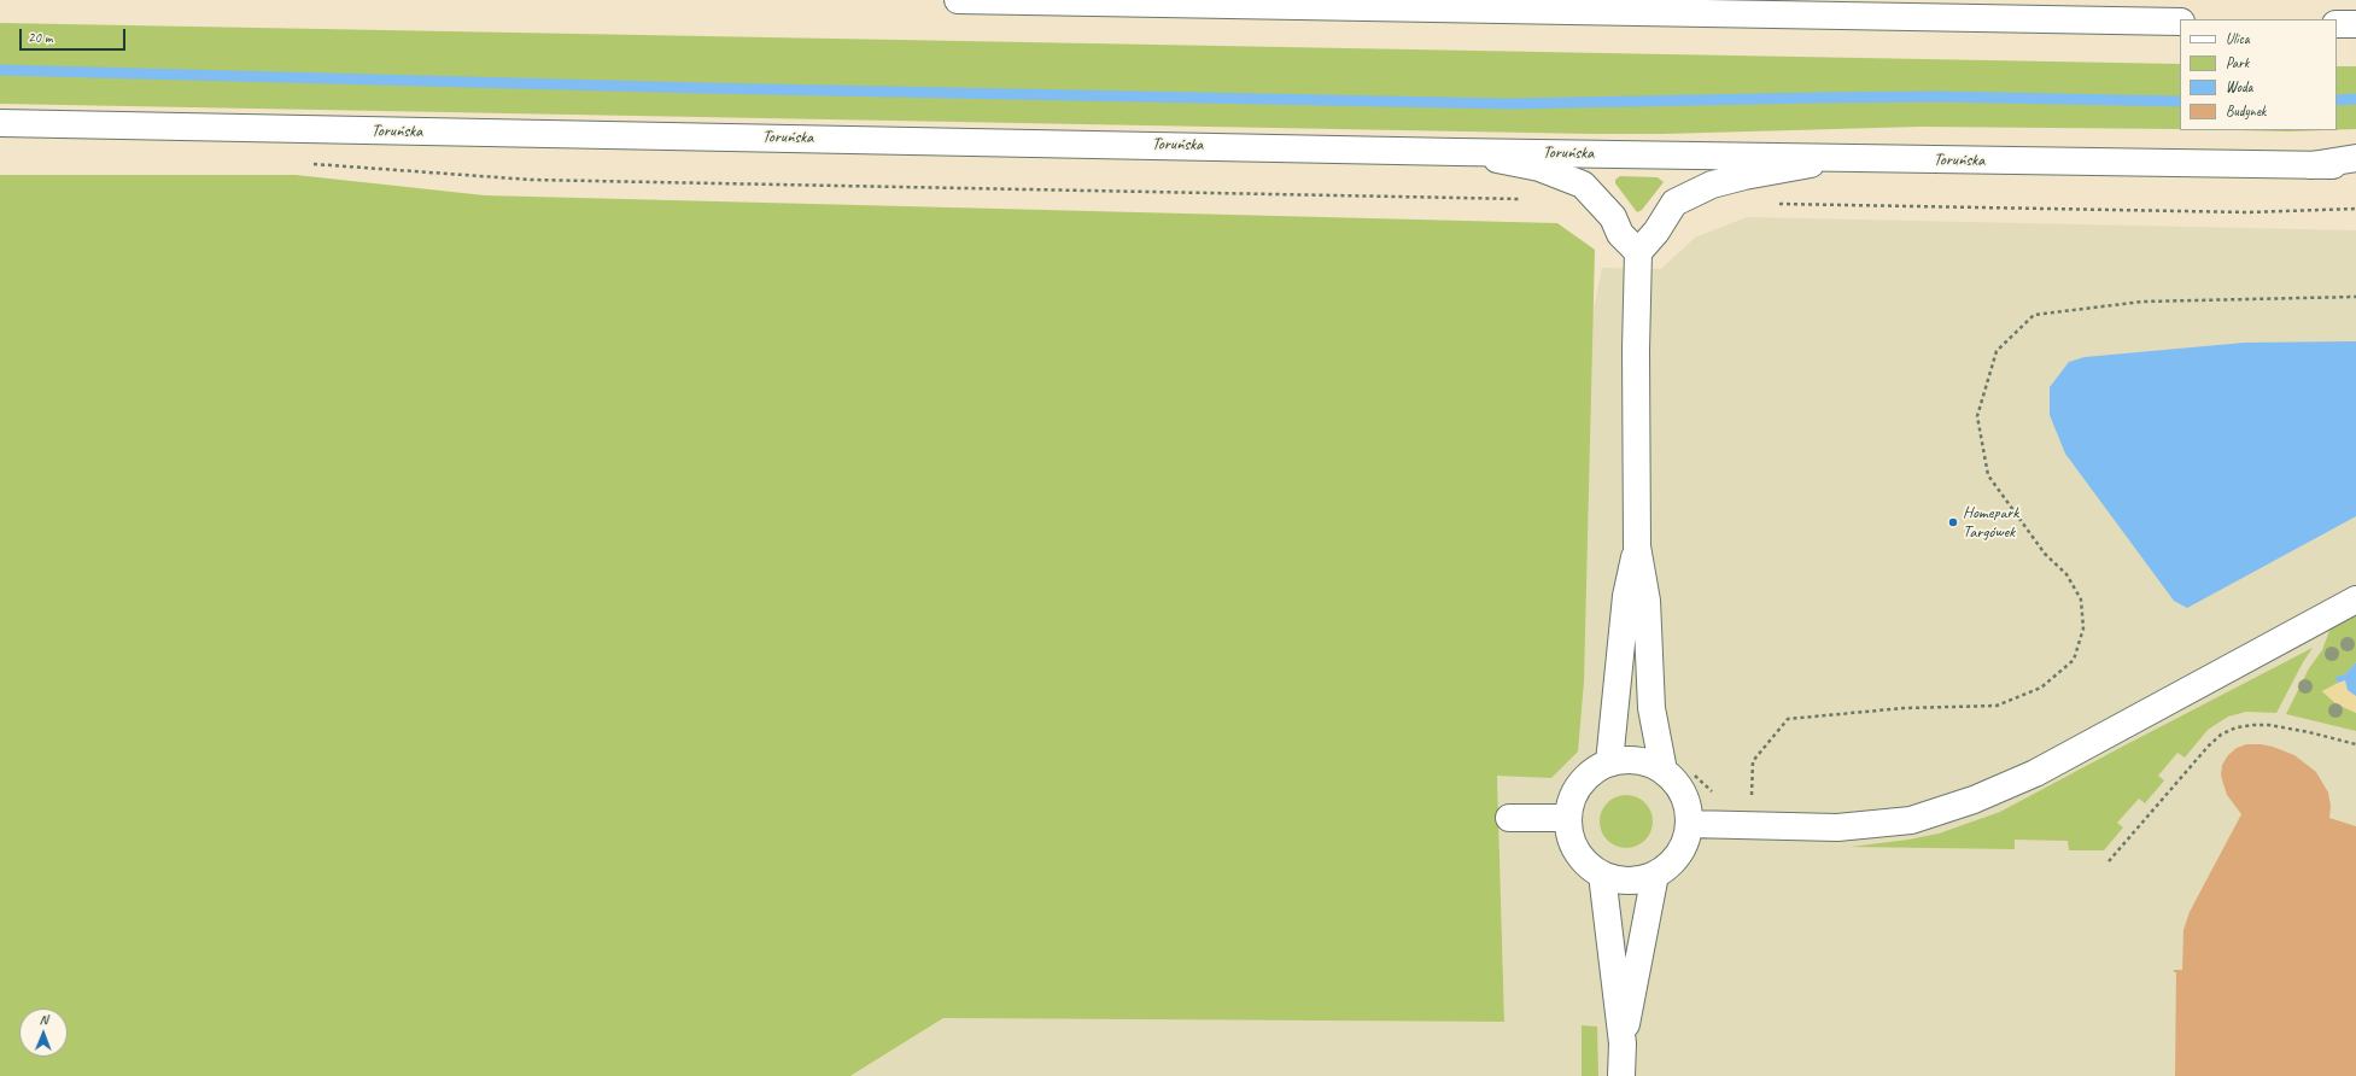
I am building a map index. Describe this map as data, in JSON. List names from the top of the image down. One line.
{"streets":{"main road":["Toruńska"]},"places":["Homepark Targówek"],"legend":["Ulica","Park","Woda","Budynek"],"scale_bar":"20 m","north":"top"}
